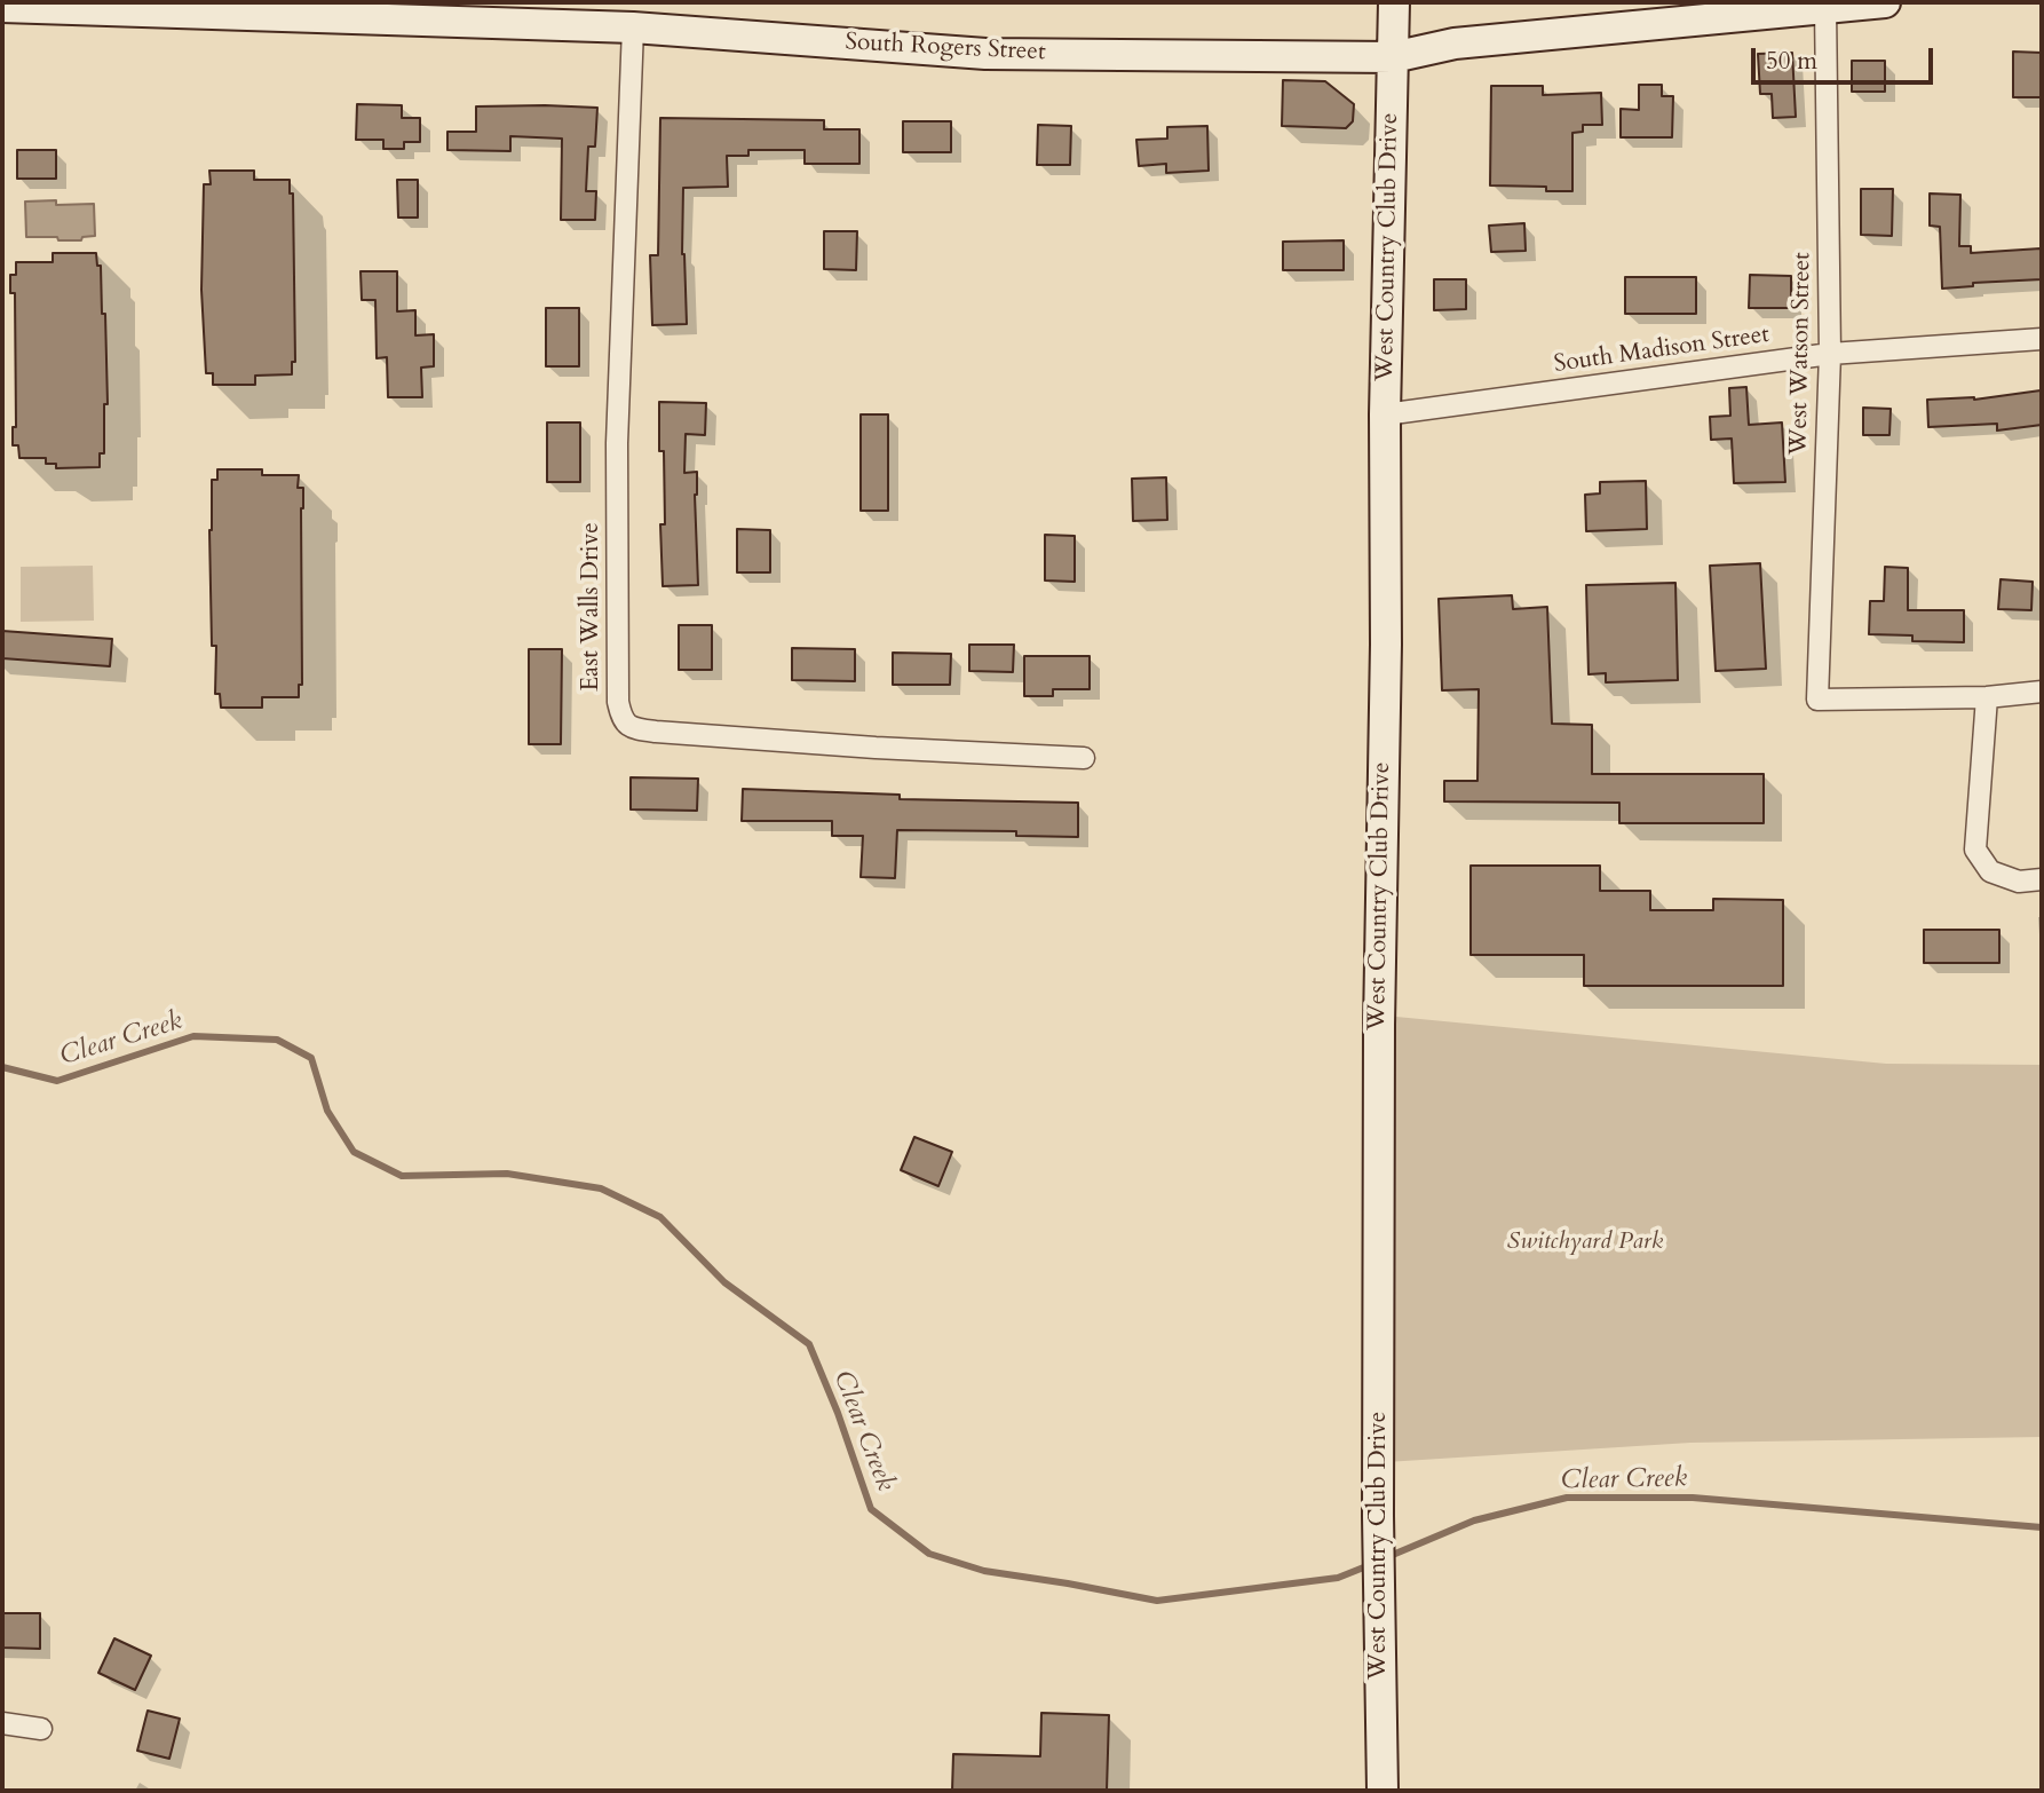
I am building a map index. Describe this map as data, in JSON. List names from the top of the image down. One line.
{"streets":{"street":["South Rogers Street","West Country Club Drive","South Madison Street","West Watson Street","East Walls Drive"]},"crossings":[["South Rogers Street","West Country Club Drive"],["South Rogers Street","West Watson Street"],["South Rogers Street","East Walls Drive"],["West Country Club Drive","South Madison Street"],["South Madison Street","West Watson Street"]],"water":["Clear Creek"],"parks":["Switchyard Park"],"scale_bar":"50 m"}
